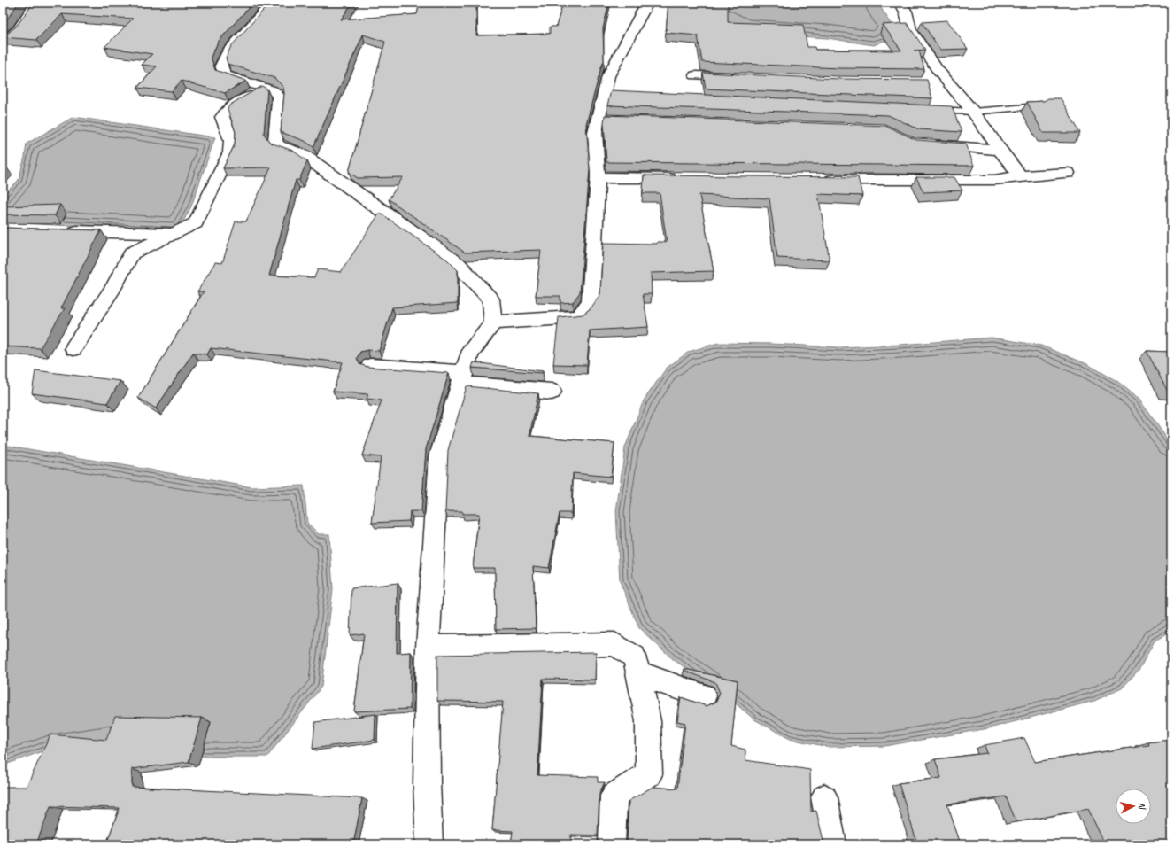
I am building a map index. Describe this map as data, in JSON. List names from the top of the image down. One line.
{"north":"right"}
